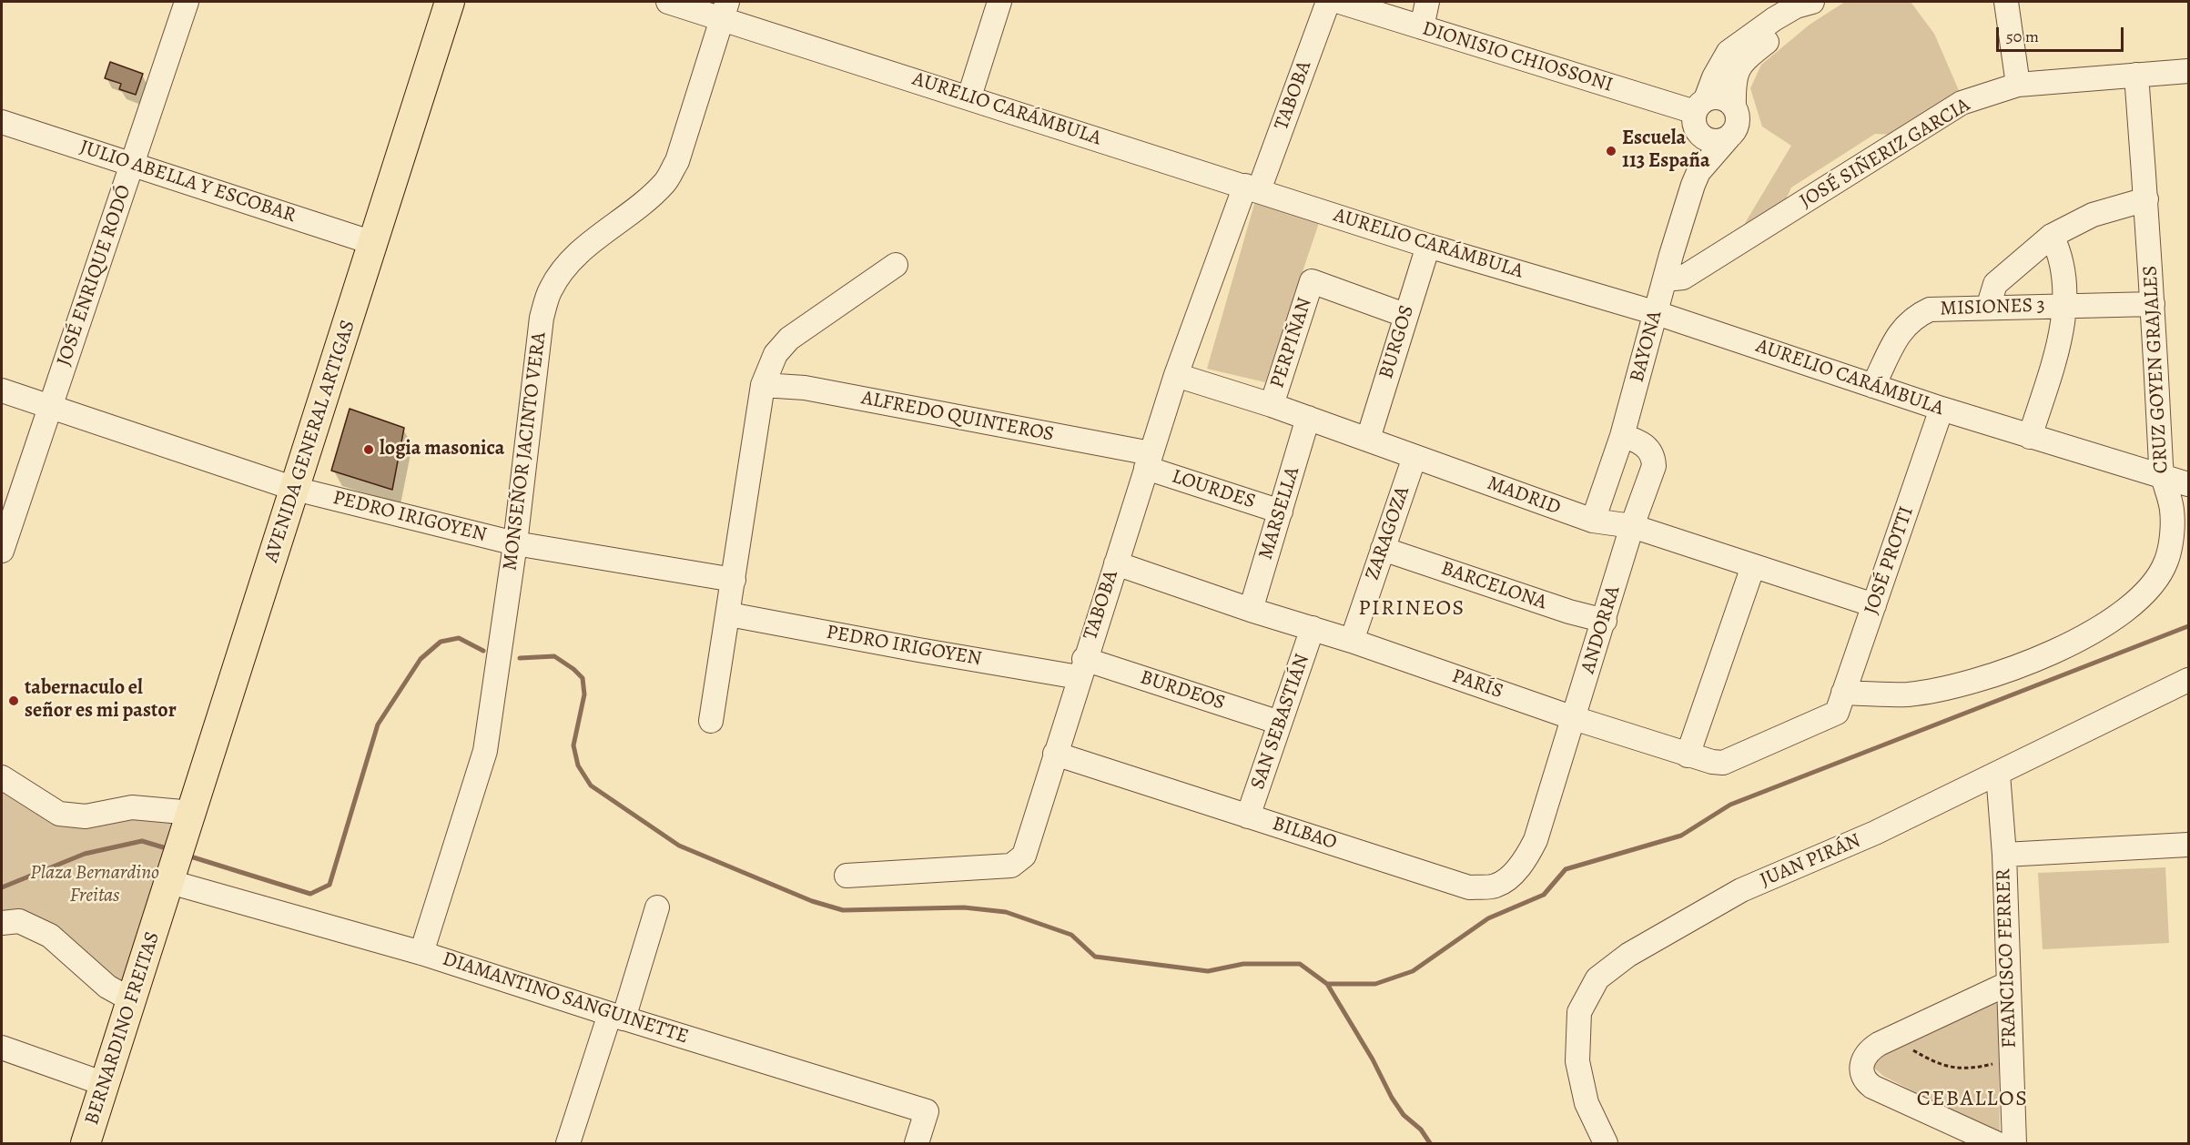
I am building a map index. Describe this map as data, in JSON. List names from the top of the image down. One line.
{"streets":{"main road":["AVENIDA GENERAL ARTIGAS","BERNARDINO FREITAS"],"street":["DIONISIO CHIOSSONI","TABOBA","AURELIO CARÁMBULA","JOSÉ SIÑERIZ GARCIA","JULIO ABELLA Y ESCOBAR","JOSÉ ENRIQUE RODÓ","MISIONES 3","BURGOS","PERPIÑAN","BAYONA","CRUZ GOYEN GRAJALES","ALFREDO QUINTEROS","MONSEÑOR JACINTO VERA","LOURDES","MADRID","MARSELLA","PEDRO IRIGOYEN","ZARAGOZA","JOSÉ PROTTI","BARCELONA","ANDORRA","PARÍS","BURDEOS","SAN SEBASTIÁN","BILBAO","JUAN PIRÁN","FRANCISCO FERRER","DIAMANTINO SANGUINETTE"]},"crossings":[["DIONISIO CHIOSSONI","BAYONA"],["TABOBA","AURELIO CARÁMBULA"],["TABOBA","ALFREDO QUINTEROS"],["TABOBA","LOURDES"],["TABOBA","MADRID"],["TABOBA","PEDRO IRIGOYEN"],["TABOBA","PARÍS"],["TABOBA","BURDEOS"],["TABOBA","BILBAO"],["AURELIO CARÁMBULA","MISIONES 3"],["AURELIO CARÁMBULA","BURGOS"],["AURELIO CARÁMBULA","BAYONA"],["AURELIO CARÁMBULA","CRUZ GOYEN GRAJALES"],["AURELIO CARÁMBULA","MONSEÑOR JACINTO VERA"],["AURELIO CARÁMBULA","JOSÉ PROTTI"],["JOSÉ SIÑERIZ GARCIA","BAYONA"],["JOSÉ SIÑERIZ GARCIA","CRUZ GOYEN GRAJALES"],["JULIO ABELLA Y ESCOBAR","JOSÉ ENRIQUE RODÓ"],["JULIO ABELLA Y ESCOBAR","AVENIDA GENERAL ARTIGAS"],["JOSÉ ENRIQUE RODÓ","PEDRO IRIGOYEN"],["MISIONES 3","CRUZ GOYEN GRAJALES"],["BURGOS","PERPIÑAN"],["BURGOS","MADRID"],["PERPIÑAN","MADRID"],["BAYONA","MADRID"],["BAYONA","ANDORRA"],["CRUZ GOYEN GRAJALES","JOSÉ PROTTI"],["CRUZ GOYEN GRAJALES","PARÍS"],["ALFREDO QUINTEROS","LOURDES"],["AVENIDA GENERAL ARTIGAS","PEDRO IRIGOYEN"],["AVENIDA GENERAL ARTIGAS","DIAMANTINO SANGUINETTE"],["AVENIDA GENERAL ARTIGAS","BERNARDINO FREITAS"],["MONSEÑOR JACINTO VERA","PEDRO IRIGOYEN"],["MONSEÑOR JACINTO VERA","DIAMANTINO SANGUINETTE"],["LOURDES","MARSELLA"],["MADRID","MARSELLA"],["MADRID","ZARAGOZA"],["MADRID","JOSÉ PROTTI"],["MADRID","ANDORRA"],["MARSELLA","PARÍS"],["PEDRO IRIGOYEN","BURDEOS"],["ZARAGOZA","BARCELONA"],["ZARAGOZA","PARÍS"],["JOSÉ PROTTI","PARÍS"],["BARCELONA","ANDORRA"],["ANDORRA","PARÍS"],["ANDORRA","BILBAO"],["PARÍS","SAN SEBASTIÁN"],["BURDEOS","SAN SEBASTIÁN"],["SAN SEBASTIÁN","BILBAO"],["JUAN PIRÁN","FRANCISCO FERRER"],["DIAMANTINO SANGUINETTE","BERNARDINO FREITAS"]],"districts":["PIRINEOS","CEBALLOS"],"parks":["Plaza Bernardino Freitas"],"places":["Escuela 113 España","logia masonica","tabernaculo el señor es mi pastor"],"scale_bar":"50 m"}
